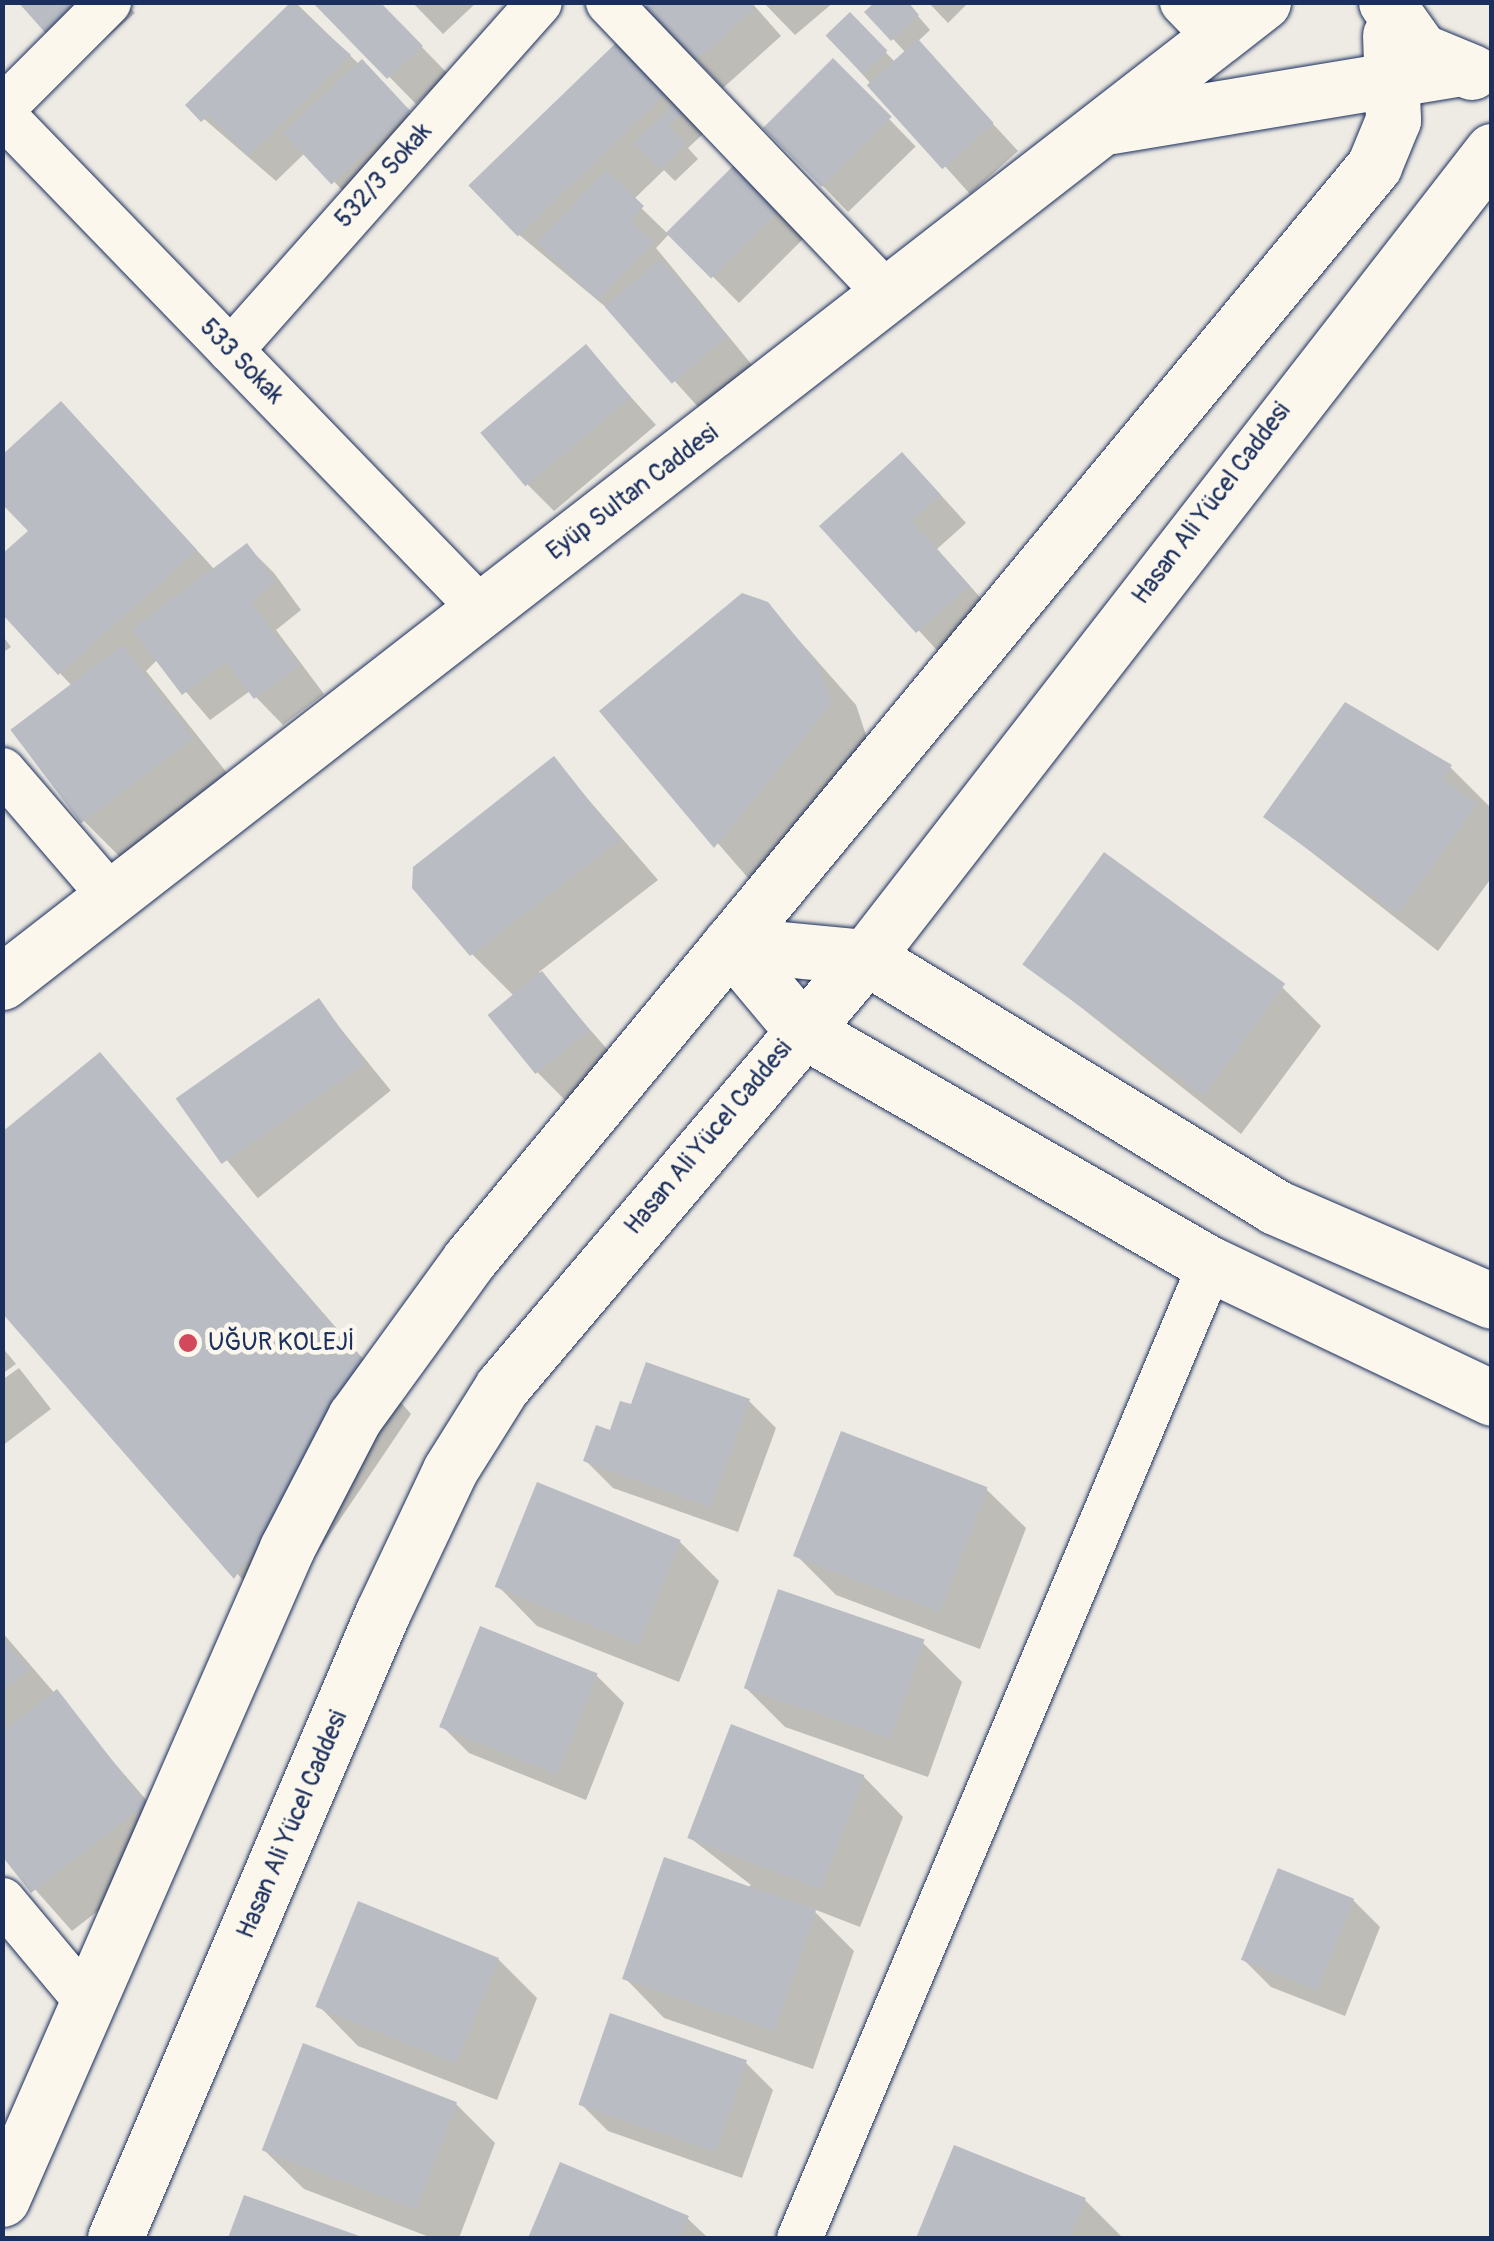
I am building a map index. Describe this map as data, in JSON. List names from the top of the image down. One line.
{"streets":{"street":["532/3 Sokak","533 Sokak","Eyüp Sultan Caddesi","Hasan Ali Yücel Caddesi"]},"crossings":[["532/3 Sokak","533 Sokak"],["533 Sokak","Eyüp Sultan Caddesi"]],"places":["UĞUR KOLEJİ"]}
